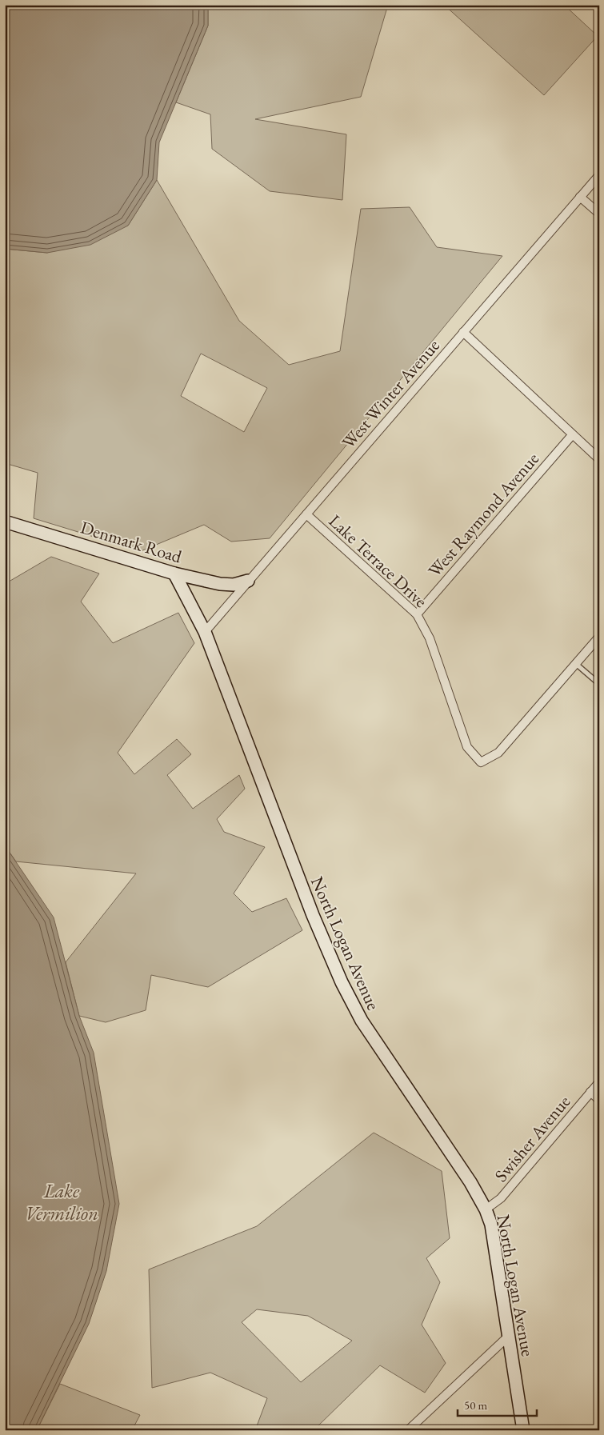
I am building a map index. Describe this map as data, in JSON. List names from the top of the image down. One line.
{"streets":{"street":["West Winter Avenue","West Raymond Avenue","Denmark Road","Lake Terrace Drive","North Logan Avenue","Swisher Avenue"]},"crossings":[["West Winter Avenue","Denmark Road"],["West Winter Avenue","Lake Terrace Drive"],["West Winter Avenue","North Logan Avenue"],["West Raymond Avenue","Lake Terrace Drive"],["Denmark Road","North Logan Avenue"],["North Logan Avenue","Swisher Avenue"]],"water":["Lake Vermilion"],"scale_bar":"50 m"}
